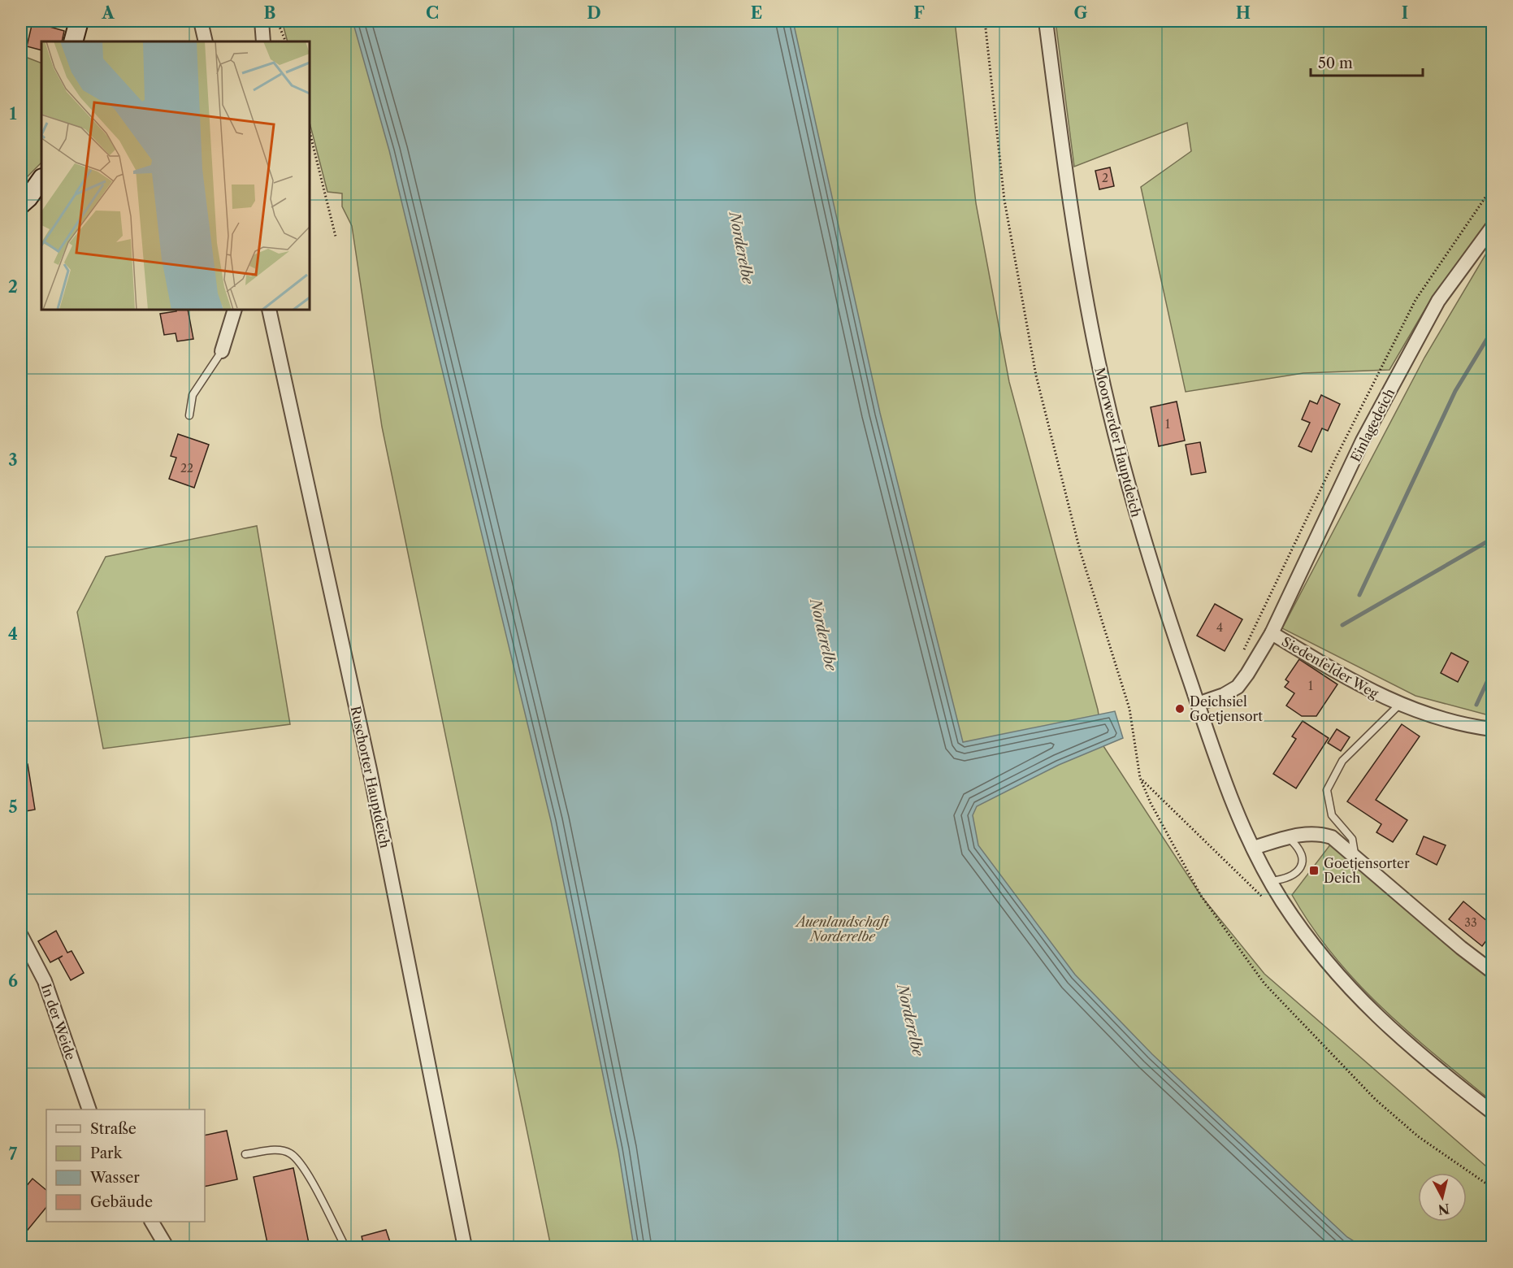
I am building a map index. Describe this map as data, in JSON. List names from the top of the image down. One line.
{"streets":{"street":["Einlagedeich","Moorwerder Hauptdeich","Siedenfelder Weg","Ruschorter Hauptdeich","In der Weide"]},"crossings":[["Einlagedeich","Siedenfelder Weg"],["Moorwerder Hauptdeich","Siedenfelder Weg"]],"water":["Norderelbe"],"parks":["Auenlandschaft Norderelbe"],"places":{"other":["Deichsiel Goetjensort"],"transit":["Goetjensorter Deich"]},"house_numbers":["2","1","22","4","1","33"],"legend":["Straße","Park","Wasser","Gebäude"],"scale_bar":"50 m","north":"bottom","grid":{"columns":["A","B","C","D","E","F","G","H","I"],"rows":["1","2","3","4","5","6","7"]}}
